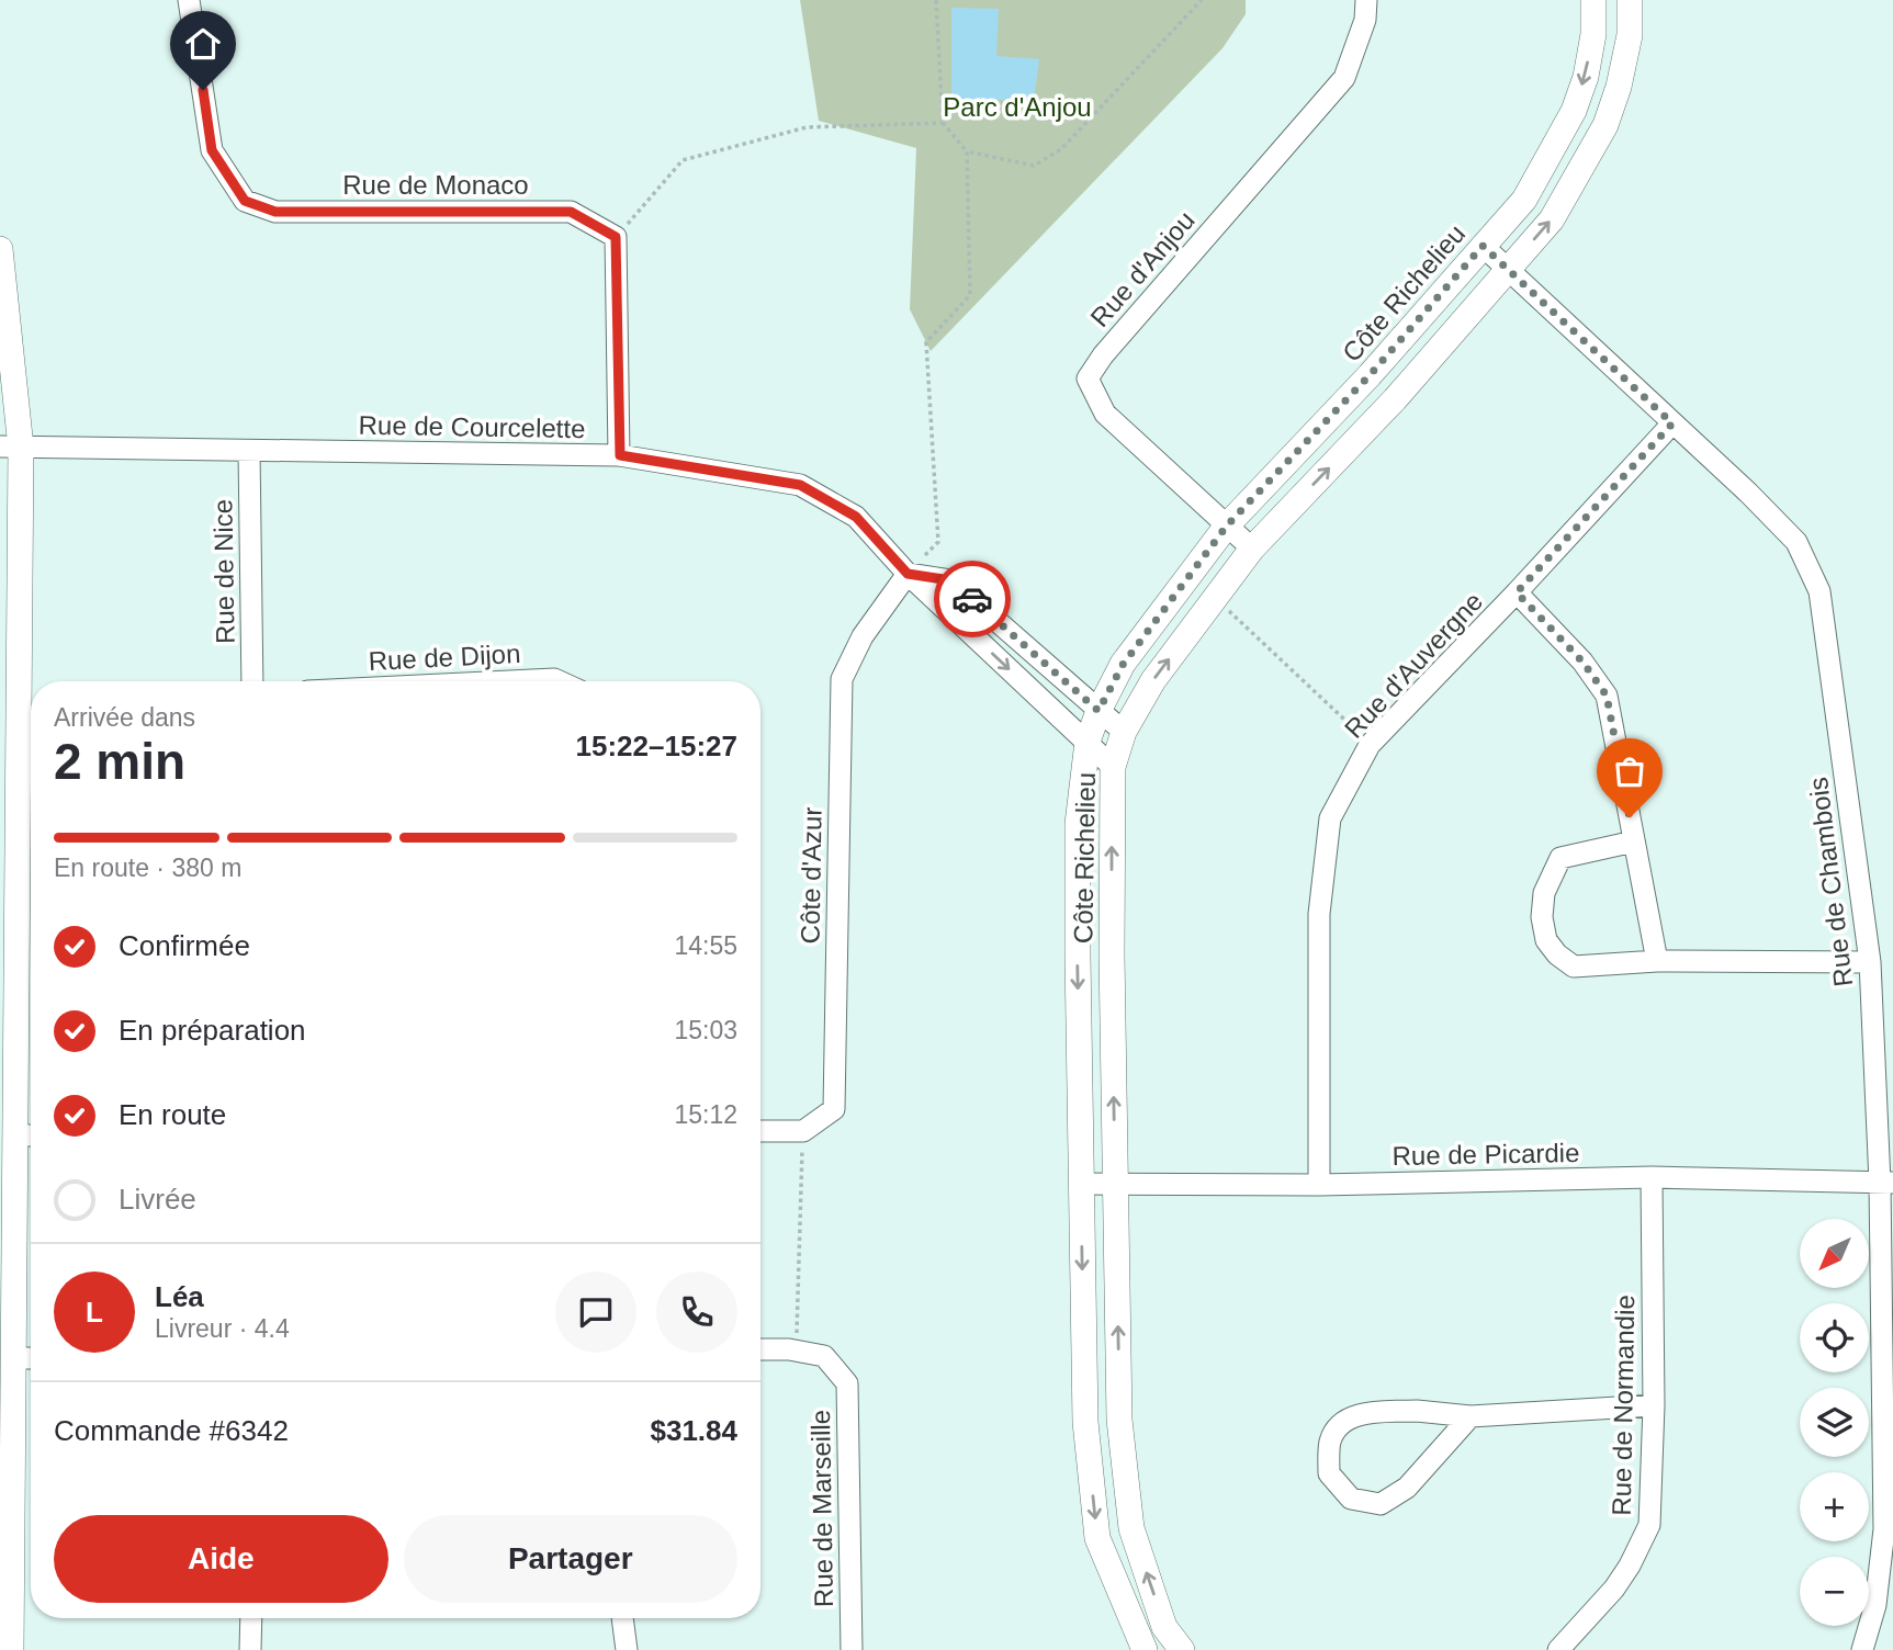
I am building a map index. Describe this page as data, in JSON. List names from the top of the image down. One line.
{"streets":{"street":["Rue de Monaco","Rue d'Anjou","Côte Richelieu","Rue de Courcelette","Rue de Nice","Rue de Dijon","Rue d'Auvergne","Côte d'Azur","Rue de Chambois","Rue de Picardie","Rue de Normandie","Rue de Marseille"]},"crossings":[["Rue d'Anjou","Côte Richelieu"],["Côte Richelieu","Rue de Courcelette"],["Côte Richelieu","Rue de Chambois"],["Côte Richelieu","Rue de Picardie"],["Rue de Courcelette","Rue de Nice"],["Rue de Courcelette","Côte d'Azur"],["Rue d'Auvergne","Rue de Chambois"],["Rue d'Auvergne","Rue de Picardie"],["Rue de Chambois","Rue de Picardie"],["Rue de Picardie","Rue de Normandie"]],"parks":["Parc d'Anjou"],"north":"bottom left","page":{"heading":["2 min","Arrivée dans","15:22–15:27"],"panel":["Léa","Livreur · 4.4","Commande #6342","$31.84"],"bar":"En route · 380 m","list":[["Confirmée","14:55"],["En préparation","15:03"],["En route","15:12"],"Livrée"],"map_buttons":["+","−"],"round":"L","buttons":["Aide","Partager"]}}
